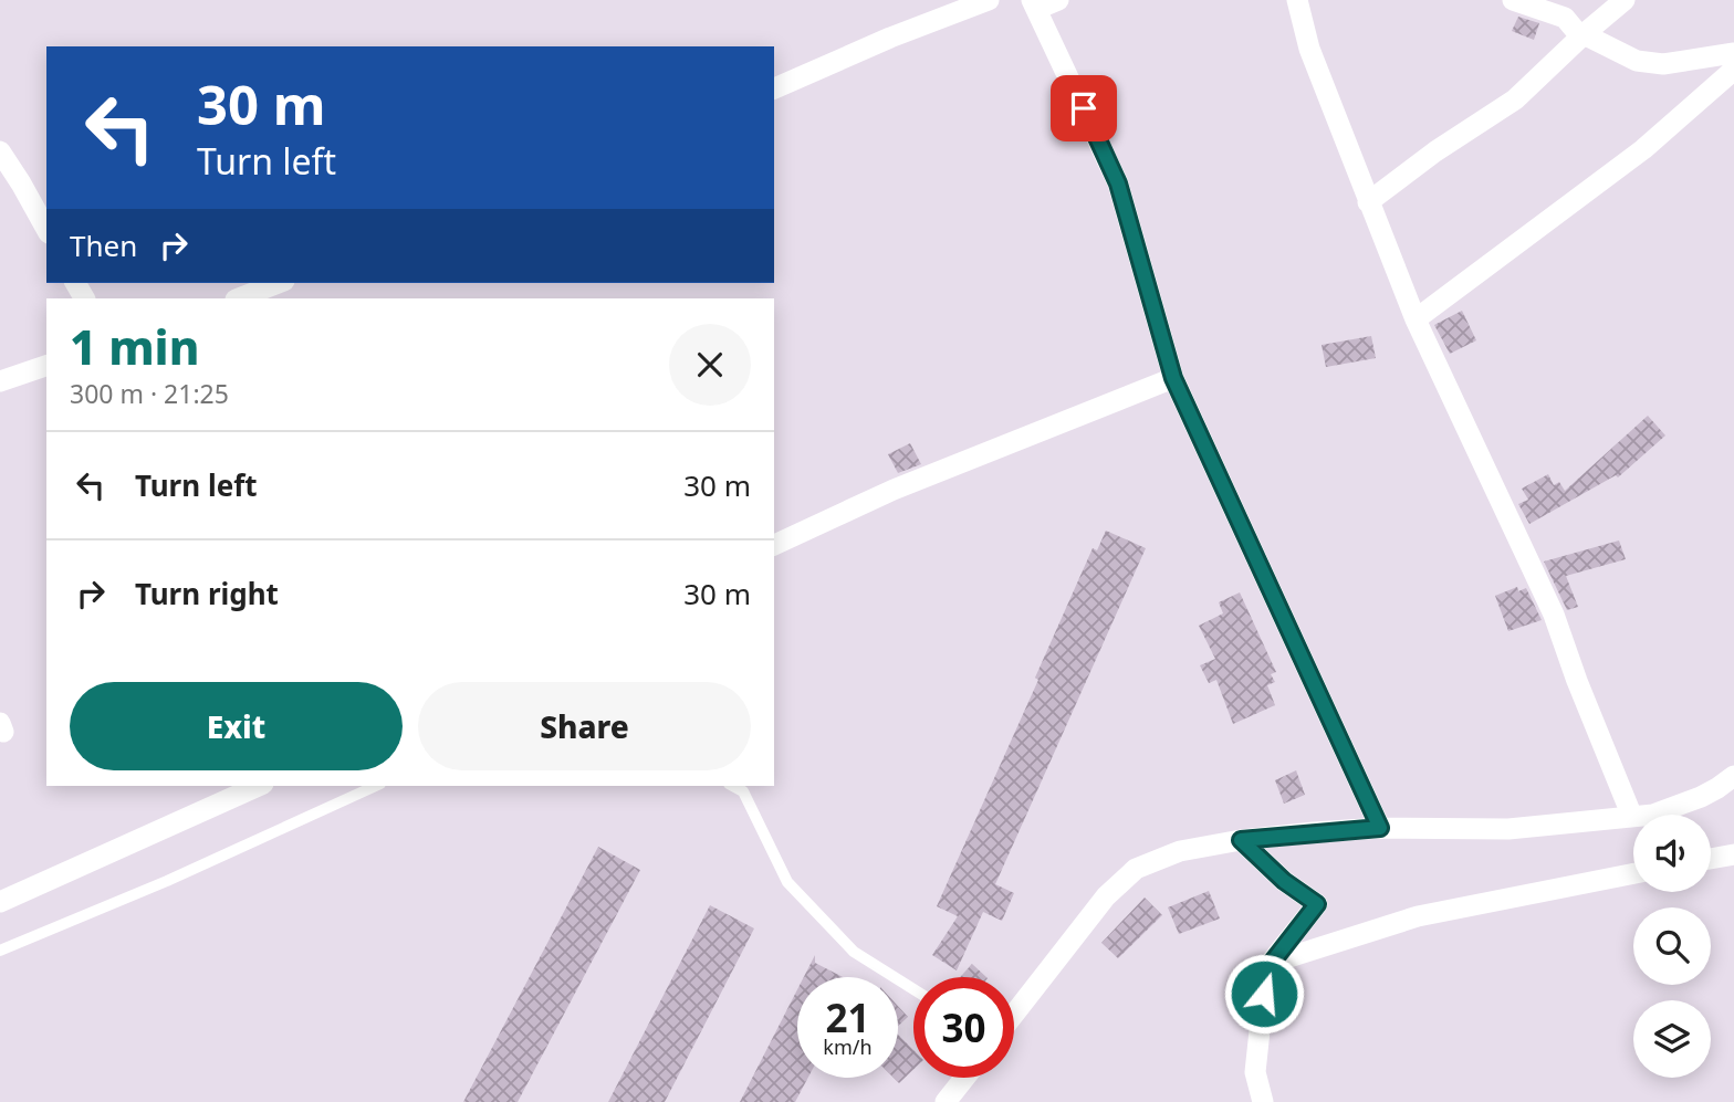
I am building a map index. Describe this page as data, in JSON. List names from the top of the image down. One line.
{"page":{"turn":["30 m","Turn left"],"then":"Then","heading":["1 min","300 m · 21:25"],"list":[{"name":"Turn left","value":"30 m"},{"name":"Turn right","value":"30 m"}],"buttons":["Exit","Share"],"speed":"21 km/h","limit":"30"}}
